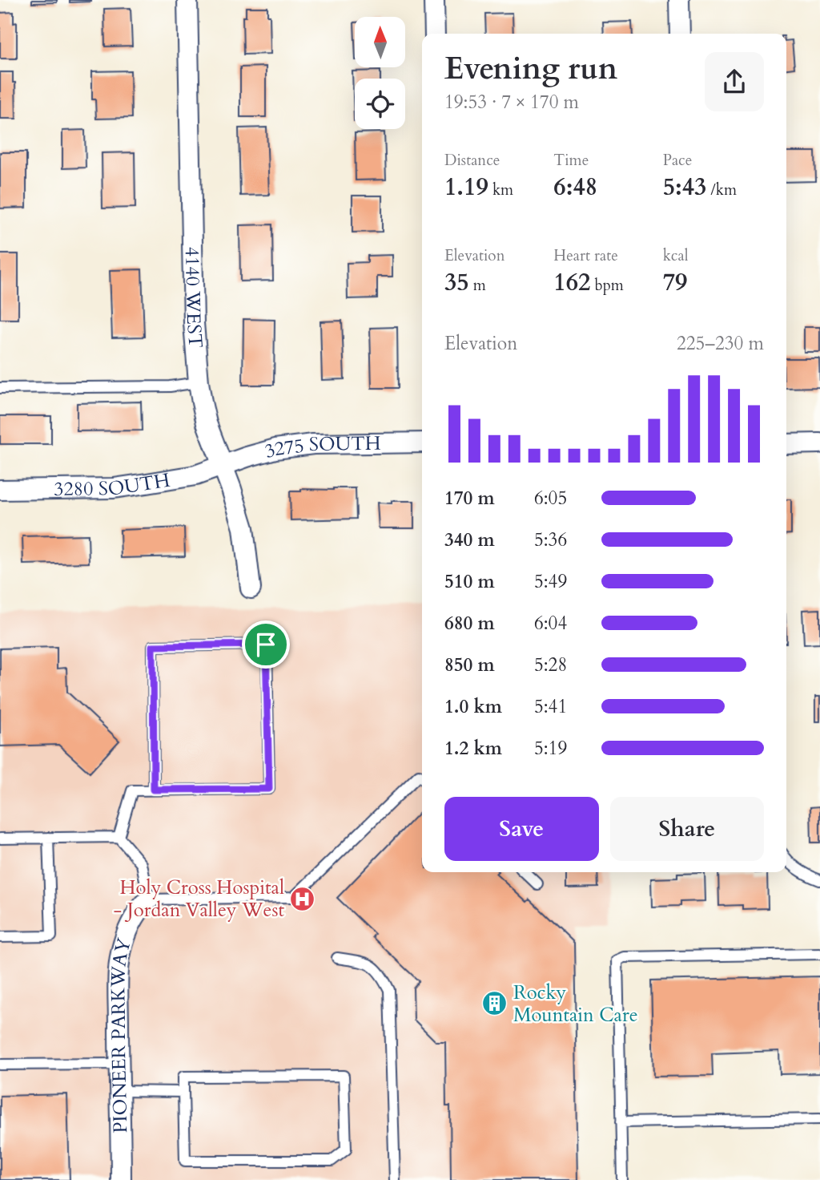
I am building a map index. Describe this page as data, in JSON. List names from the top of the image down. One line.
{"streets":{"street":["4140 WEST","3275 SOUTH","3280 SOUTH","PIONEER PARKWAY"]},"crossings":[["4140 WEST","3275 SOUTH"],["4140 WEST","3280 SOUTH"],["3275 SOUTH","3280 SOUTH"]],"places":{"hospital":["Holy Cross Hospital - Jordan Valley West"],"building":["Rocky Mountain Care"]},"north":"top","page":{"heading":["Evening run","19:53 · 7 × 170 m"],"stats":[["Distance","1.19 km"],["Time","6:48"],["Pace","5:43 /km"],["Elevation","35 m"],["Heart rate","162 bpm"],["kcal","79"]],"chart":["Elevation","225–230 m"],"list":[{"name":"170 m","note":"6:05"},{"name":"340 m","note":"5:36"},{"name":"510 m","note":"5:49"},{"name":"680 m","note":"6:04"},{"name":"850 m","note":"5:28"},{"name":"1.0 km","note":"5:41"},{"name":"1.2 km","note":"5:19"}],"buttons":["Save","Share"]}}
